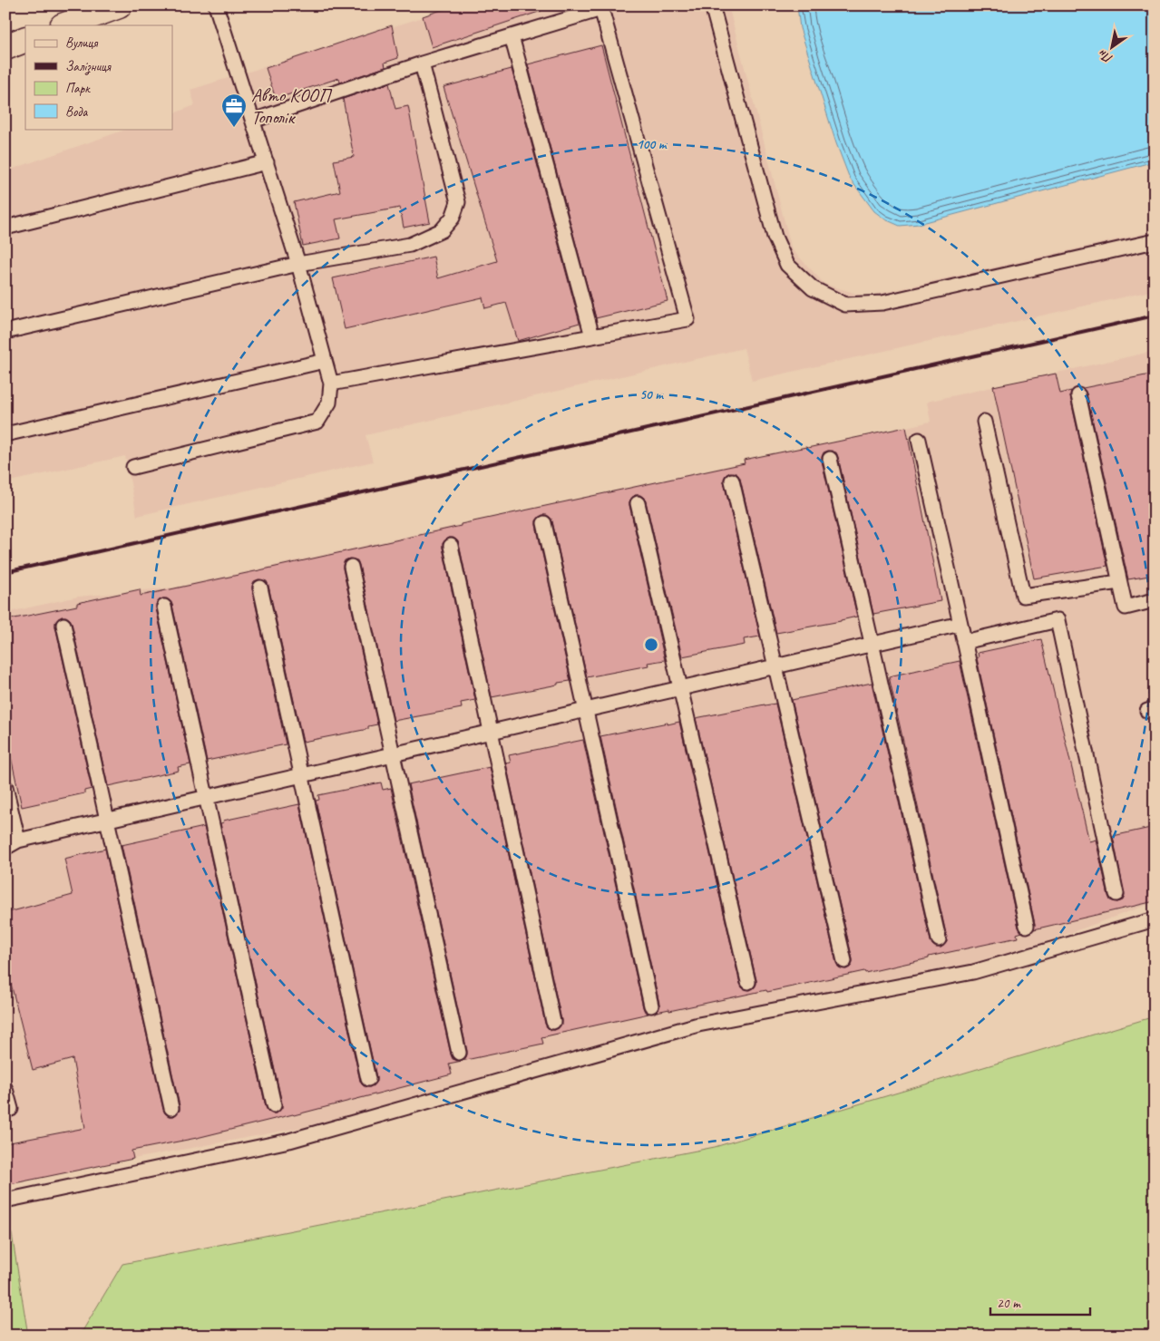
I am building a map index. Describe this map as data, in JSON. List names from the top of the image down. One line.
{"places":{"office":["Авто КООП Тополік"]},"legend":["Вулиця","Залізниця","Парк","Вода"],"scale_bar":"20 m","north":"bottom left","rings":["100 m","50 m"]}
